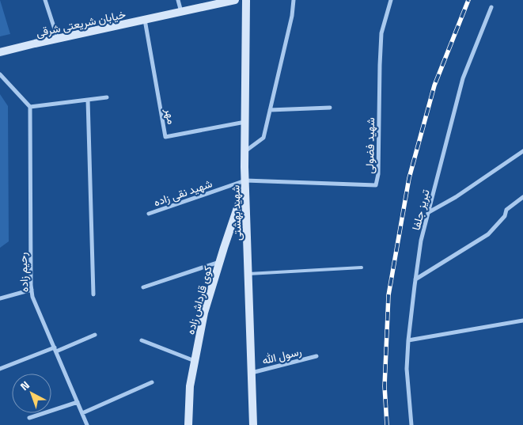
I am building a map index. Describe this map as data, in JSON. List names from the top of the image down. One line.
{"streets":{"street":["خیابان شریعتی شرقی","مهر","شهید فضولی","شهید نقی زاده","تبریز جلفا","شهید بهشتی","رحیم زاده","کوی قارداش زاده","رسول الله"]},"crossings":[["خیابان شریعتی شرقی","مهر"],["مهر","شهید بهشتی"],["شهید فضولی","شهید نقی زاده"],["شهید فضولی","شهید بهشتی"],["شهید فضولی","کوی قارداش زاده"],["شهید نقی زاده","شهید بهشتی"],["شهید نقی زاده","کوی قارداش زاده"],["شهید بهشتی","کوی قارداش زاده"],["شهید بهشتی","رسول الله"]],"north":"top left"}
